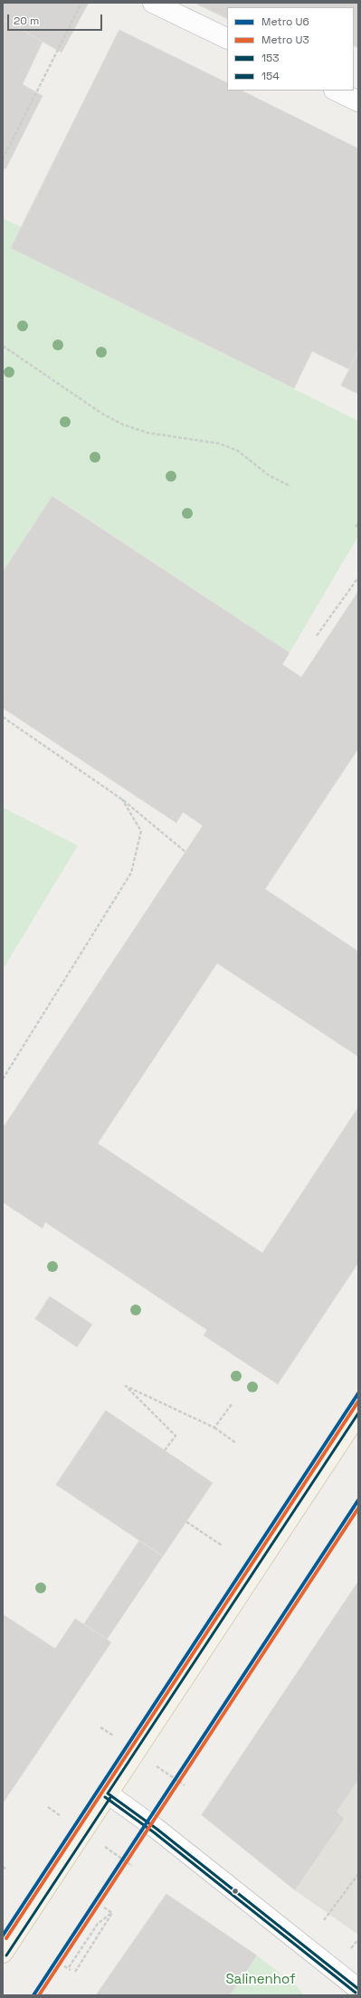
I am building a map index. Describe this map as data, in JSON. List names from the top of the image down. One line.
{"parks":["Salinenhof"],"lines":["metro line U6","metro line U3","transit line 153","transit line 154"],"legend":["Metro U6","Metro U3","153","154"],"scale_bar":"20 m"}
